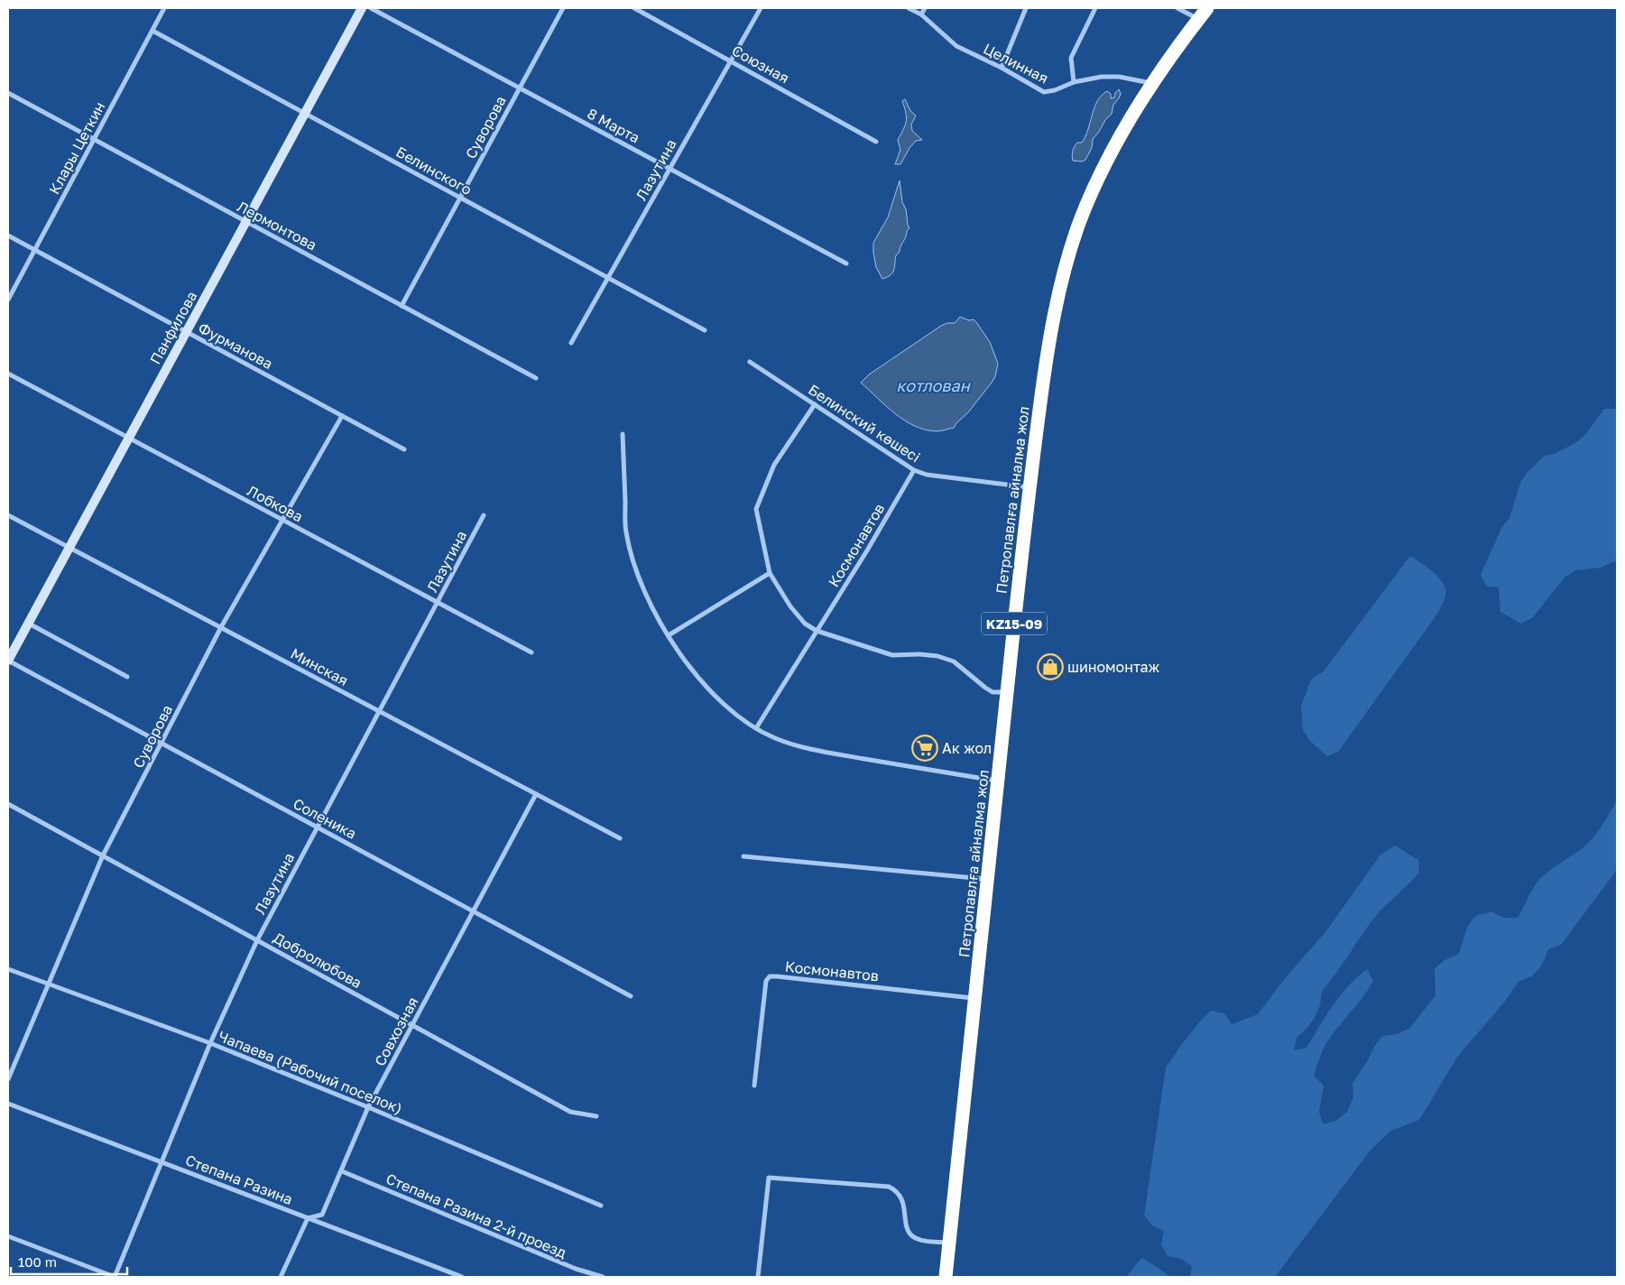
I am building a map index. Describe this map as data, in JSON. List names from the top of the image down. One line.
{"streets":{"highway":["Петропавлға айналма жол","KZ15-09"],"street":["Целинная","Союзная","8 Марта","Суворова","Клары Цеткин","Лазутина","Белинского","Лермонтова","Панфилова","Фурманова","Белинский көшесі","Лобкова","Космонавтов","Минская","Соленика","Добролюбова","Совхозная","Чапаева (Рабочий поселок)","Степана Разина","Степана Разина 2-й проезд"]},"crossings":[["Целинная","Петропавлға айналма жол"],["Союзная","Лазутина"],["8 Марта","Суворова"],["8 Марта","Лазутина"],["Суворова","Белинского"],["Суворова","Лермонтова"],["Суворова","Фурманова"],["Суворова","Лобкова"],["Суворова","Минская"],["Суворова","Соленика"],["Суворова","Добролюбова"],["Суворова","Чапаева (Рабочий поселок)"],["Клары Цеткин","Белинского"],["Клары Цеткин","Лермонтова"],["Клары Цеткин","Фурманова"],["Лазутина","Белинского"],["Лазутина","Лобкова"],["Лазутина","Минская"],["Лазутина","Соленика"],["Лазутина","Добролюбова"],["Лазутина","Чапаева (Рабочий поселок)"],["Лазутина","Степана Разина"],["Белинского","Панфилова"],["Лермонтова","Панфилова"],["Панфилова","Фурманова"],["Панфилова","Лобкова"],["Панфилова","Минская"],["Панфилова","Соленика"],["Белинский көшесі","Петропавлға айналма жол"],["Белинский көшесі","Космонавтов"],["Петропавлға айналма жол","Космонавтов"],["Минская","Совхозная"],["Соленика","Совхозная"],["Добролюбова","Совхозная"],["Совхозная","Чапаева (Рабочий поселок)"],["Совхозная","Степана Разина"],["Совхозная","Степана Разина 2-й проезд"]],"water":["котлован"],"places":{"shop":["шиномонтаж"],"supermarket":["Ак жол"]},"scale_bar":"100 m"}
